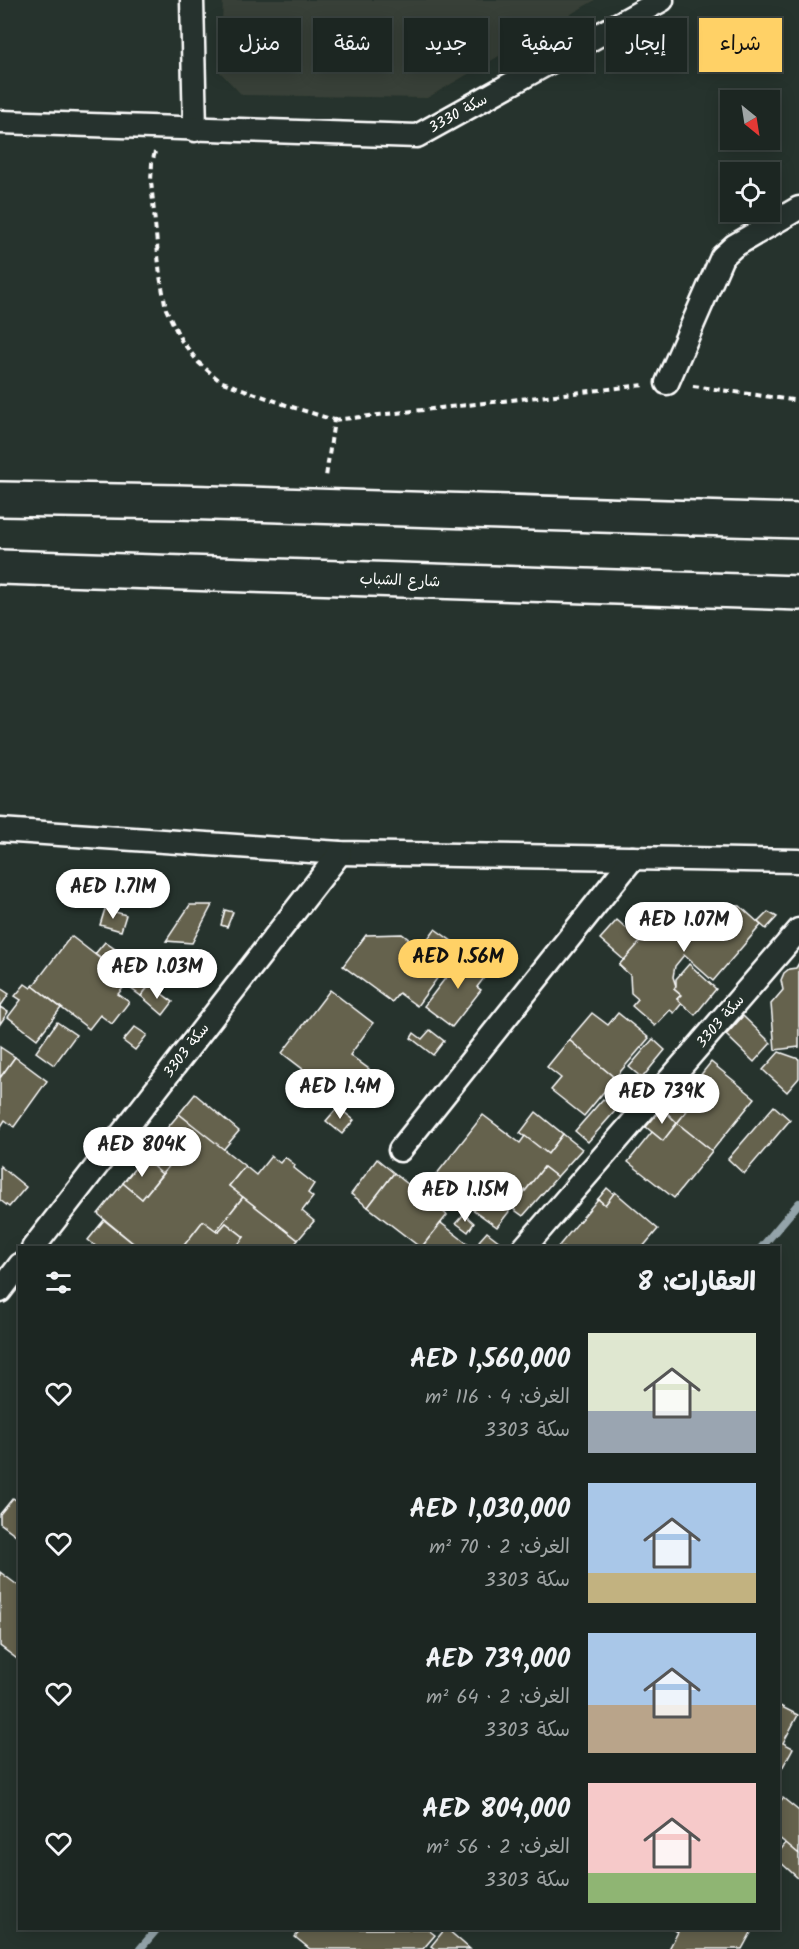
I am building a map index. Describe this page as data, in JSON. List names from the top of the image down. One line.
{"streets":{"main road":["شارع الشباب"],"street":["سكة 3330","سكة 3303"]},"north":"bottom right","page":{"chip":["شراء","إيجار","تصفية","جديد","شقة","منزل"],"price":["AED 1.71M","AED 1.07M","AED 1.56M","AED 1.03M","AED 1.4M","AED 739K","AED 804K","AED 1.15M"],"heading":"العقارات: 8","list":[{"name":"AED 1,560,000","note":"الغرف: 4 · 116 m² · سكة 3303"},{"name":"AED 1,030,000","note":"الغرف: 2 · 70 m² · سكة 3303"},{"name":"AED 739,000","note":"الغرف: 2 · 64 m² · سكة 3303"},{"name":"AED 804,000","note":"الغرف: 2 · 56 m² · سكة 3303"}]}}
